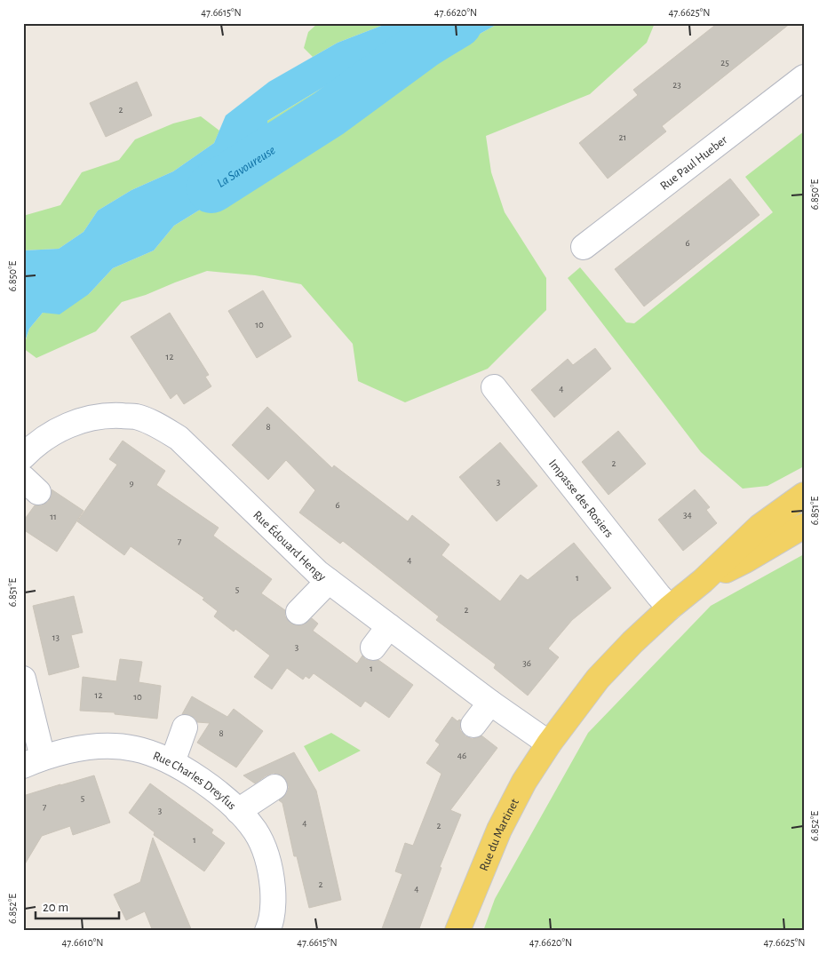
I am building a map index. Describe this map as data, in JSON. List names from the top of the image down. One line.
{"streets":{"main road":["Rue du Martinet"],"street":["Rue Paul Hueber","Impasse des Rosiers","Rue Édouard Hengy","Rue Charles Dreyfus"]},"crossings":[["Impasse des Rosiers","Rue du Martinet"],["Rue Édouard Hengy","Rue du Martinet"]],"water":["La Savoureuse"],"house_numbers":["25","23","2","21","6","10","12","4","8","2","3","9","6","34","11","7","4","1","5","2","13","3","36","1","12","10","8","46","5","7","3","4","2","1","2","4"],"scale_bar":"20 m","coordinates":["47.6615°N","47.6620°N","47.6625°N","6.850°E","6.851°E","6.852°E","47.6610°N"]}
